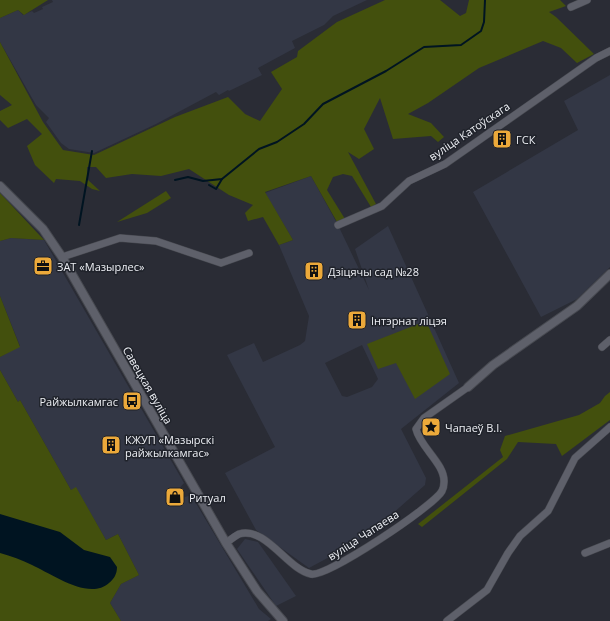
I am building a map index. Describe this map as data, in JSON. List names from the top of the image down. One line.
{"streets":{"street":["вуліца Катоўскага","Савецкая вуліца","вуліца Чапаева"]},"crossings":[["Савецкая вуліца","вуліца Чапаева"]],"places":{"building":["ГСК","Дзіцячы сад №28","Інтэрнат ліцэя","КЖУП «Мазырскі райжылкамгас»"],"office":["ЗАТ «Мазырлес»"],"bus stop":["Райжылкамгас"],"place":["Чапаеў В.І."],"shop":["Ритуал"]}}
